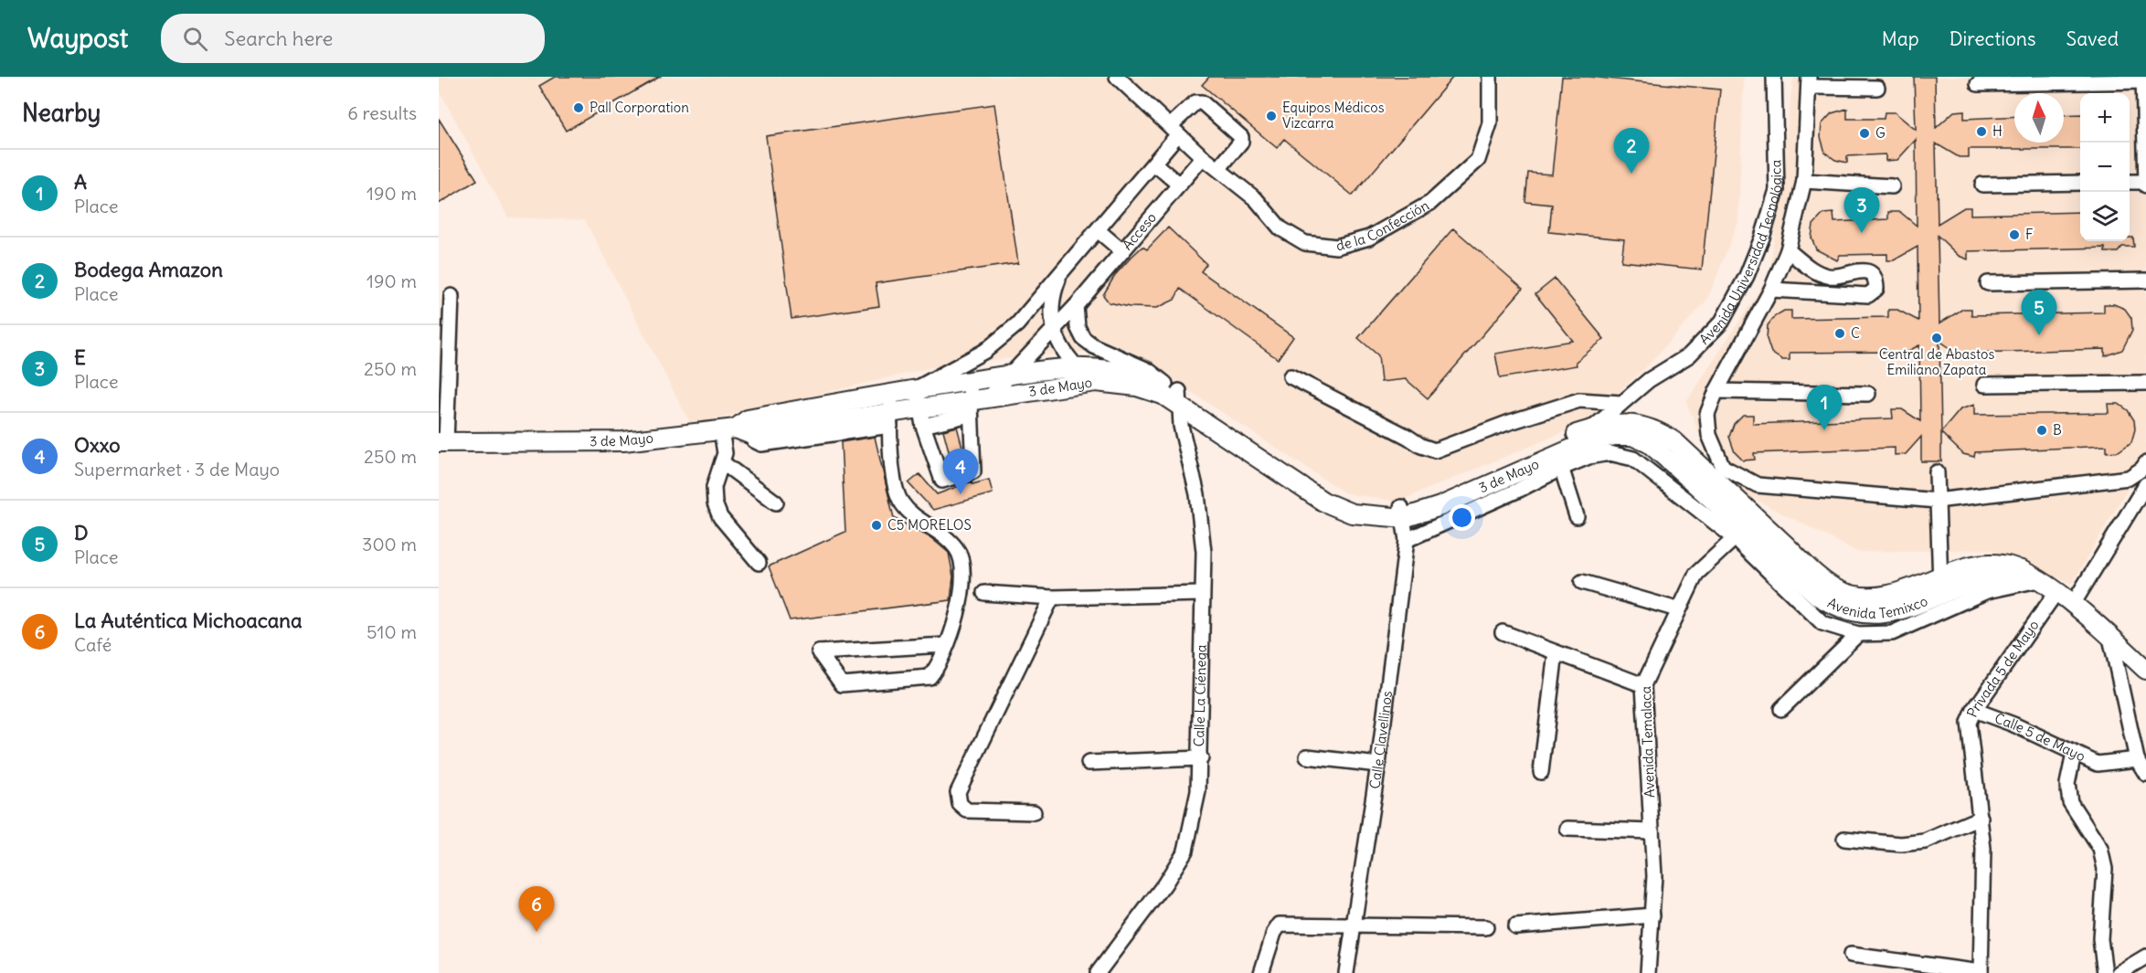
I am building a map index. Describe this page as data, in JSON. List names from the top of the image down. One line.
{"streets":{"main road":["3 de Mayo","Avenida Temixco"],"street":["de la Confección","Acceso","Avenida Universidad Tecnológica","Privada 5 de Mayo","Calle La Ciénega","Calle 5 de Mayo","Calle Clavellinos","Avenida Temalaca"]},"crossings":[["de la Confección","Acceso"],["Acceso","3 de Mayo"],["Avenida Universidad Tecnológica","3 de Mayo"],["3 de Mayo","Avenida Temixco"],["3 de Mayo","Calle La Ciénega"],["3 de Mayo","Calle Clavellinos"],["Avenida Temixco","Privada 5 de Mayo"],["Privada 5 de Mayo","Calle 5 de Mayo"]],"places":["Pall Corporation","Equipos Médicos Vizcarra","H","G","F","C","Central de Abastos Emiliano Zapata","B","C5 MORELOS"],"north":"top","page":{"header":"Waypost","search":"Search here","nav":["Map","Directions","Saved"],"heading":["Nearby","6 results"],"map_buttons":["+","−"],"pins":["2","3","5","1","4","6"],"list":[{"mark":"1","name":"A","note":"Place","value":"190 m"},{"mark":"2","name":"Bodega Amazon","note":"Place","value":"190 m"},{"mark":"3","name":"E","note":"Place","value":"250 m"},{"mark":"4","name":"Oxxo","note":"Supermarket · 3 de Mayo","value":"250 m"},{"mark":"5","name":"D","note":"Place","value":"300 m"},{"mark":"6","name":"La Auténtica Michoacana","note":"Café","value":"510 m"}]}}
